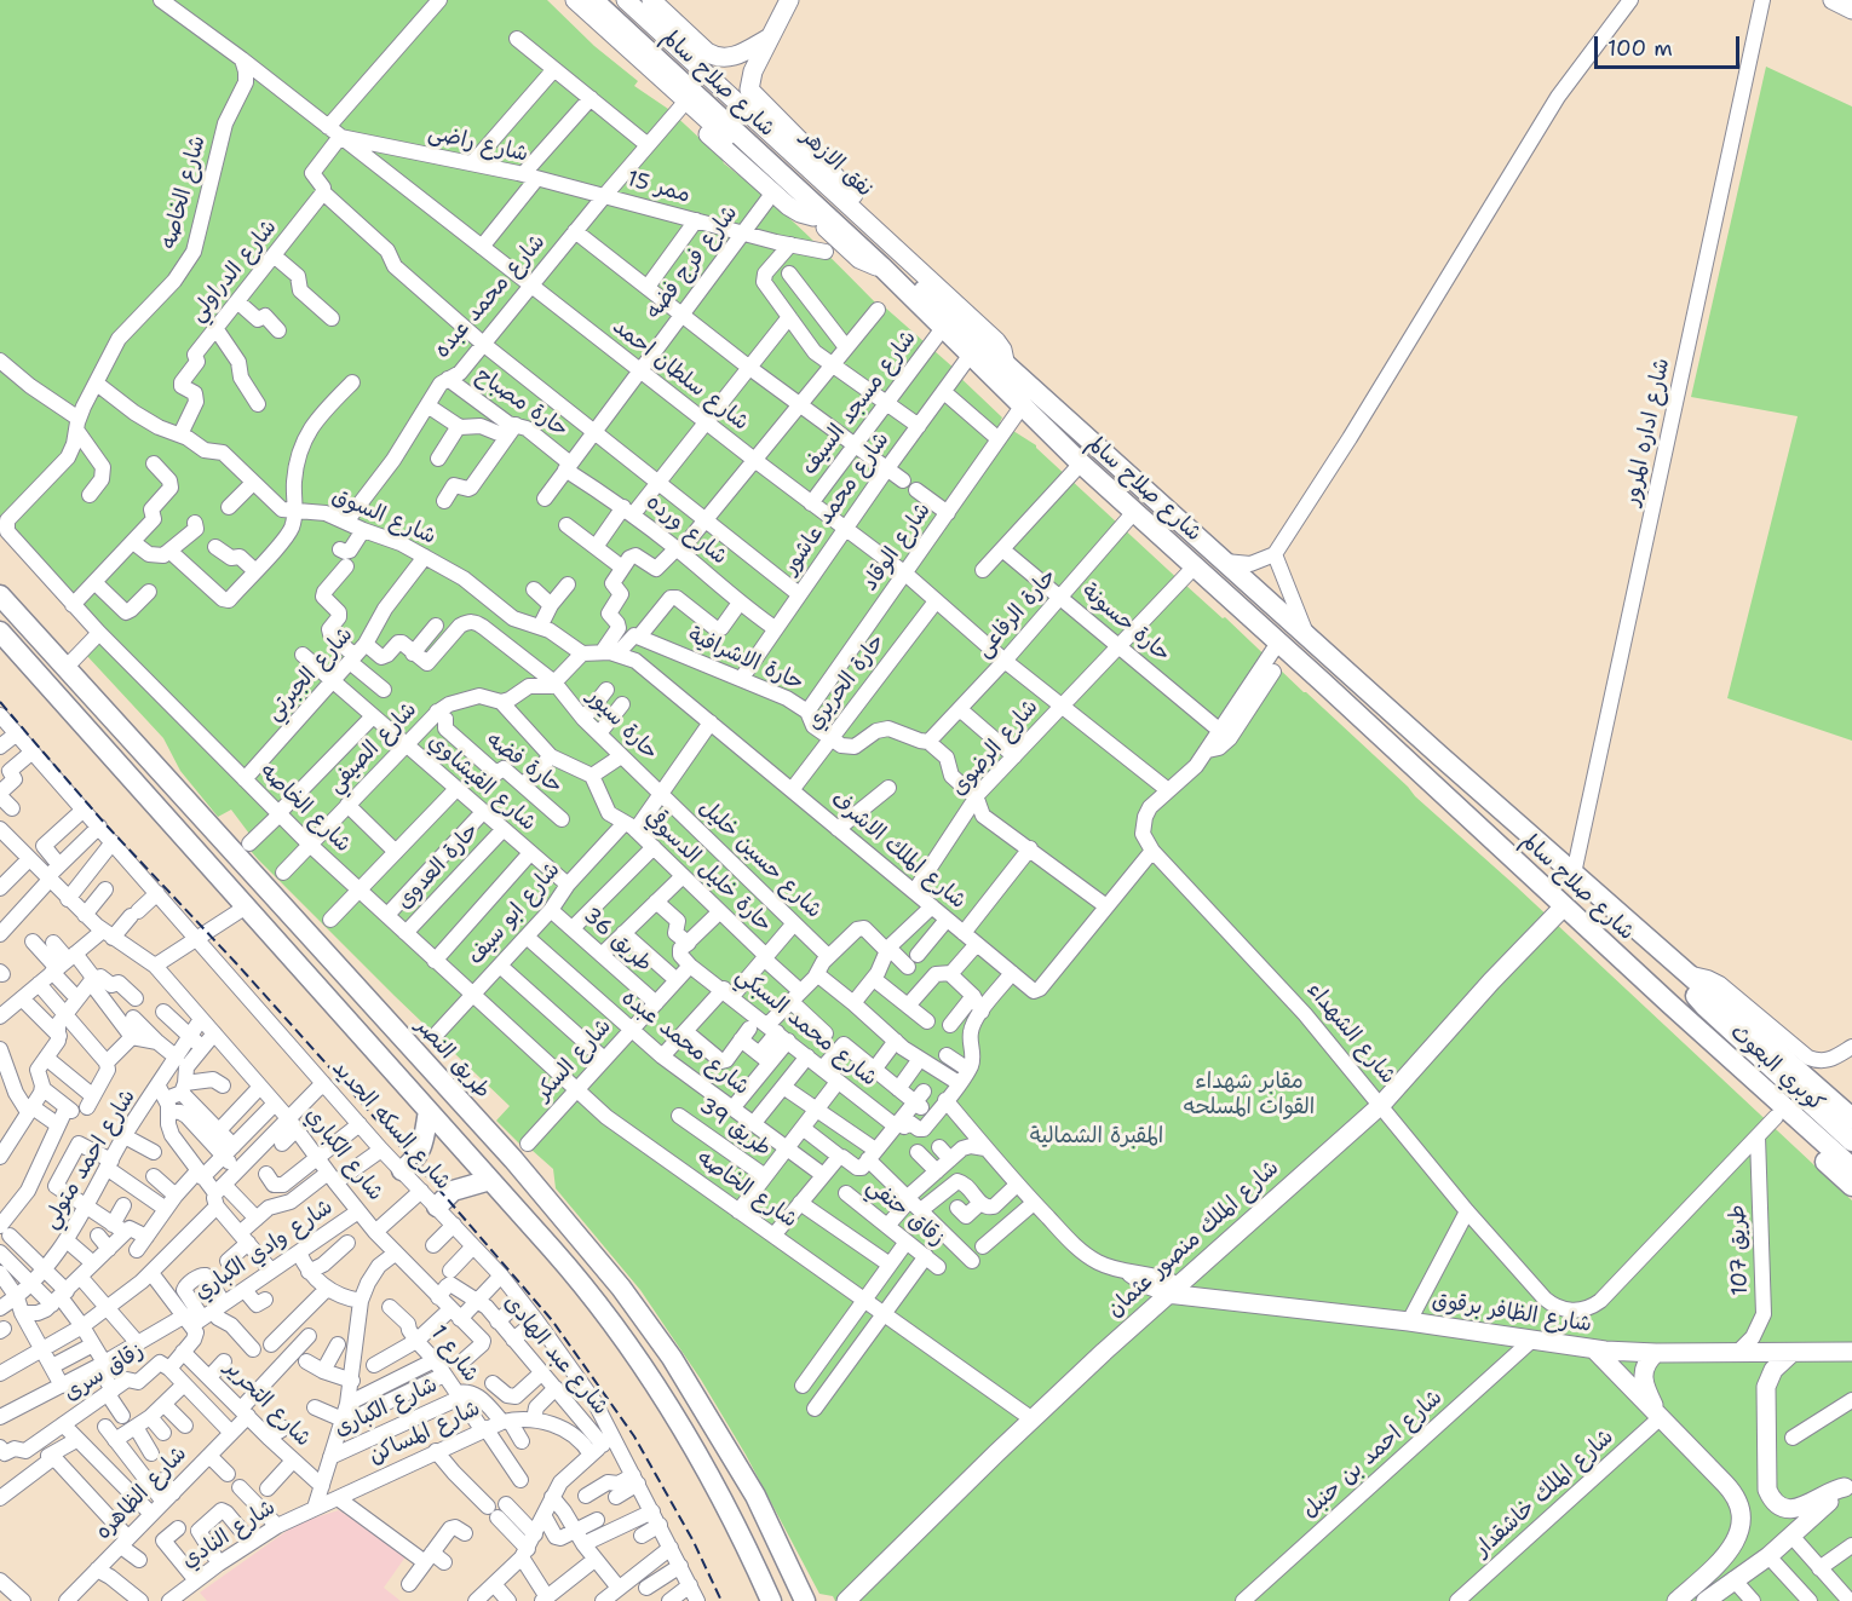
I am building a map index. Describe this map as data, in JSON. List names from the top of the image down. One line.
{"streets":{"highway":["شارع صلاح سالم","طريق النصر","كوبري البعوث"],"main road":["نفق الازهر","شارع الملك منصور عثمان","شارع الظافر برقوق"],"street":["شارع راضى","ممر 15","شارع الخاصه","شارع فرج فضه","شارع الدراولي","شارع محمد عبده","شارع سلطان احمد","حارة مصباح","شارع مسجد السيف","شارع اداره المرور","شارع محمد عاشور","شارع السوق","شارع ورده","شارع الوقاد","حارة الرفاعى","حارة حسونة","حارة الاشرافية","شارع الجبرتي","حارة الحريري","حارة سيور","شارع الصيفي","شارع الرضوى","حارة فضه","شارع الفيشاوي","شارع الملك الاشرف","شارع حسين خليل","حارة العدوى","حارة خليل الدسوقي","شارع ابو سيف","طريق 36","شارع محمد السبكي","شارع الشهداء","شارع السكر","شارع السكه الحديد","طريق 39","شارع الكباري","شارع احمد متولي","زقاق حنفي","شارع وادي الكباري","طريق 107","شارع 1","شارع عبد الهادى","زقاق سرى","شارع التحرير","شارع الكبارى","شارع المساكن","شارع احمد بن حنبل","شارع الظاهره","شارع الملك خاشقدار","شارع النادي"]},"crossings":[["شارع صلاح سالم","نفق الازهر"],["شارع صلاح سالم","شارع مسجد السيف"],["شارع صلاح سالم","شارع اداره المرور"],["شارع صلاح سالم","شارع محمد عاشور"],["شارع صلاح سالم","شارع الوقاد"],["شارع صلاح سالم","حارة الرفاعى"],["شارع صلاح سالم","شارع الرضوى"],["شارع صلاح سالم","كوبري البعوث"],["شارع صلاح سالم","شارع الملك منصور عثمان"],["شارع راضى","ممر 15"],["شارع راضى","شارع محمد عبده"],["شارع راضى","شارع سلطان احمد"],["ممر 15","شارع فرج فضه"],["ممر 15","شارع محمد عبده"],["شارع الخاصه","شارع سلطان احمد"],["شارع الخاصه","شارع السوق"],["شارع الخاصه","شارع الجبرتي"],["شارع الخاصه","شارع الصيفي"],["شارع الخاصه","حارة العدوى"],["شارع الخاصه","شارع ابو سيف"],["شارع الخاصه","شارع السكر"],["شارع الخاصه","شارع الملك منصور عثمان"],["شارع فرج فضه","شارع سلطان احمد"],["شارع فرج فضه","حارة مصباح"],["شارع فرج فضه","شارع ورده"],["شارع الدراولي","شارع السوق"],["شارع محمد عبده","شارع سلطان احمد"],["شارع محمد عبده","حارة مصباح"],["شارع محمد عبده","شارع السوق"],["شارع محمد عبده","شارع ابو سيف"],["شارع محمد عبده","شارع السكر"],["شارع سلطان احمد","شارع مسجد السيف"],["شارع سلطان احمد","شارع محمد عاشور"],["شارع سلطان احمد","شارع الوقاد"],["شارع سلطان احمد","حارة الرفاعى"],["شارع سلطان احمد","حارة الحريري"],["شارع سلطان احمد","شارع الرضوى"],["حارة مصباح","شارع ورده"],["شارع محمد عاشور","شارع ورده"],["شارع محمد عاشور","حارة الاشرافية"],["شارع السوق","شارع الجبرتي"],["شارع الوقاد","حارة الاشرافية"],["حارة الرفاعى","حارة حسونة"],["حارة حسونة","شارع الرضوى"],["حارة الاشرافية","حارة الحريري"],["شارع الجبرتي","شارع الفيشاوي"],["حارة الحريري","شارع الملك الاشرف"],["حارة سيور","شارع الصيفي"],["حارة سيور","شارع حسين خليل"],["حارة سيور","شارع ابو سيف"],["شارع الصيفي","حارة فضه"],["شارع الصيفي","شارع الفيشاوي"],["شارع الرضوى","شارع الملك الاشرف"],["شارع الفيشاوي","حارة العدوى"],["شارع الفيشاوي","شارع ابو سيف"],["شارع الملك الاشرف","شارع ابو سيف"],["شارع الملك الاشرف","شارع الشهداء"],["شارع حسين خليل","شارع ابو سيف"],["حارة خليل الدسوقي","شارع ابو سيف"],["شارع ابو سيف","طريق 36"],["طريق 36","شارع السكر"],["شارع محمد السبكي","شارع السكر"],["شارع الشهداء","شارع الملك منصور عثمان"],["شارع الشهداء","طريق 107"],["شارع السكه الحديد","شارع عبد الهادى"],["شارع الكباري","شارع احمد متولي"],["شارع الكباري","شارع وادي الكباري"],["شارع الكباري","شارع عبد الهادى"],["شارع الملك منصور عثمان","شارع الظافر برقوق"],["طريق 107","شارع الظافر برقوق"],["شارع الظافر برقوق","شارع احمد بن حنبل"],["شارع 1","شارع الكبارى"],["شارع 1","شارع المساكن"],["شارع التحرير","شارع الظاهره"],["شارع المساكن","شارع النادي"]],"parks":["مقابر شهداء القوات المسلحه","المقبرة الشمالية"],"scale_bar":"100 m"}
